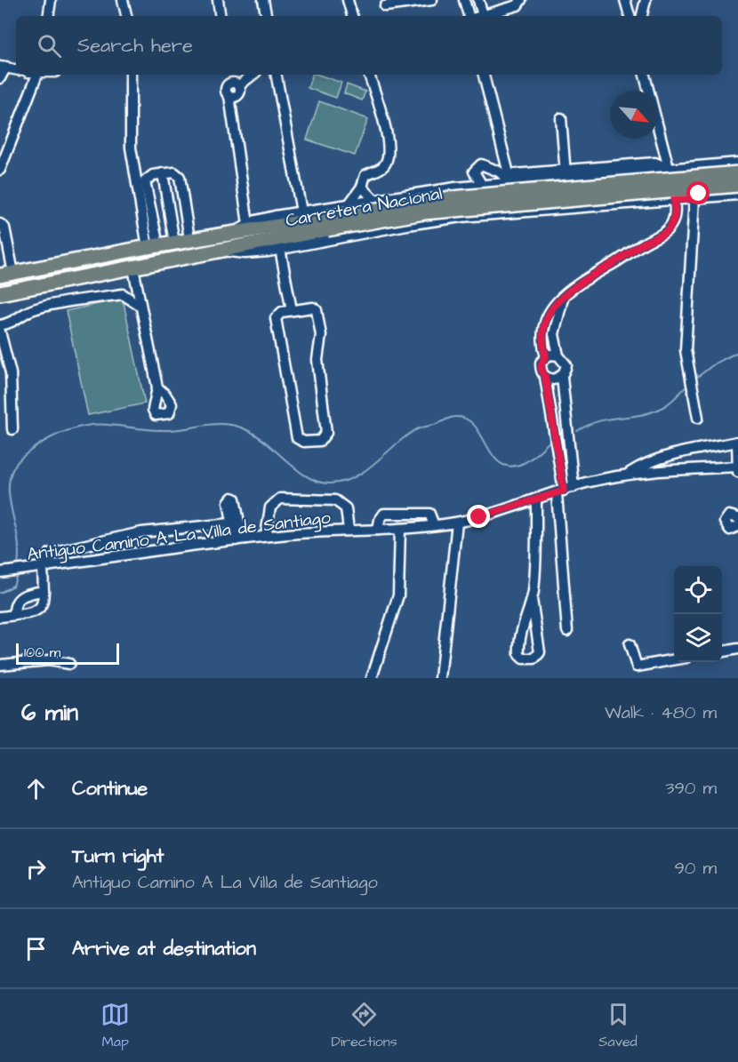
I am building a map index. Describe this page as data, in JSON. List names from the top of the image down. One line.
{"streets":{"highway":["Carretera Nacional"],"street":["Antiguo Camino A La Villa de Santiago"]},"scale_bar":"100 m","north":"bottom right","page":{"search":"Search here","scale":"100 m","heading":["6 min","Walk · 480 m"],"list":[["Continue","390 m"],["Turn right","Antiguo Camino A La Villa de Santiago","90 m"],"Arrive at destination"],"nav":["Map","Directions","Saved"]}}
